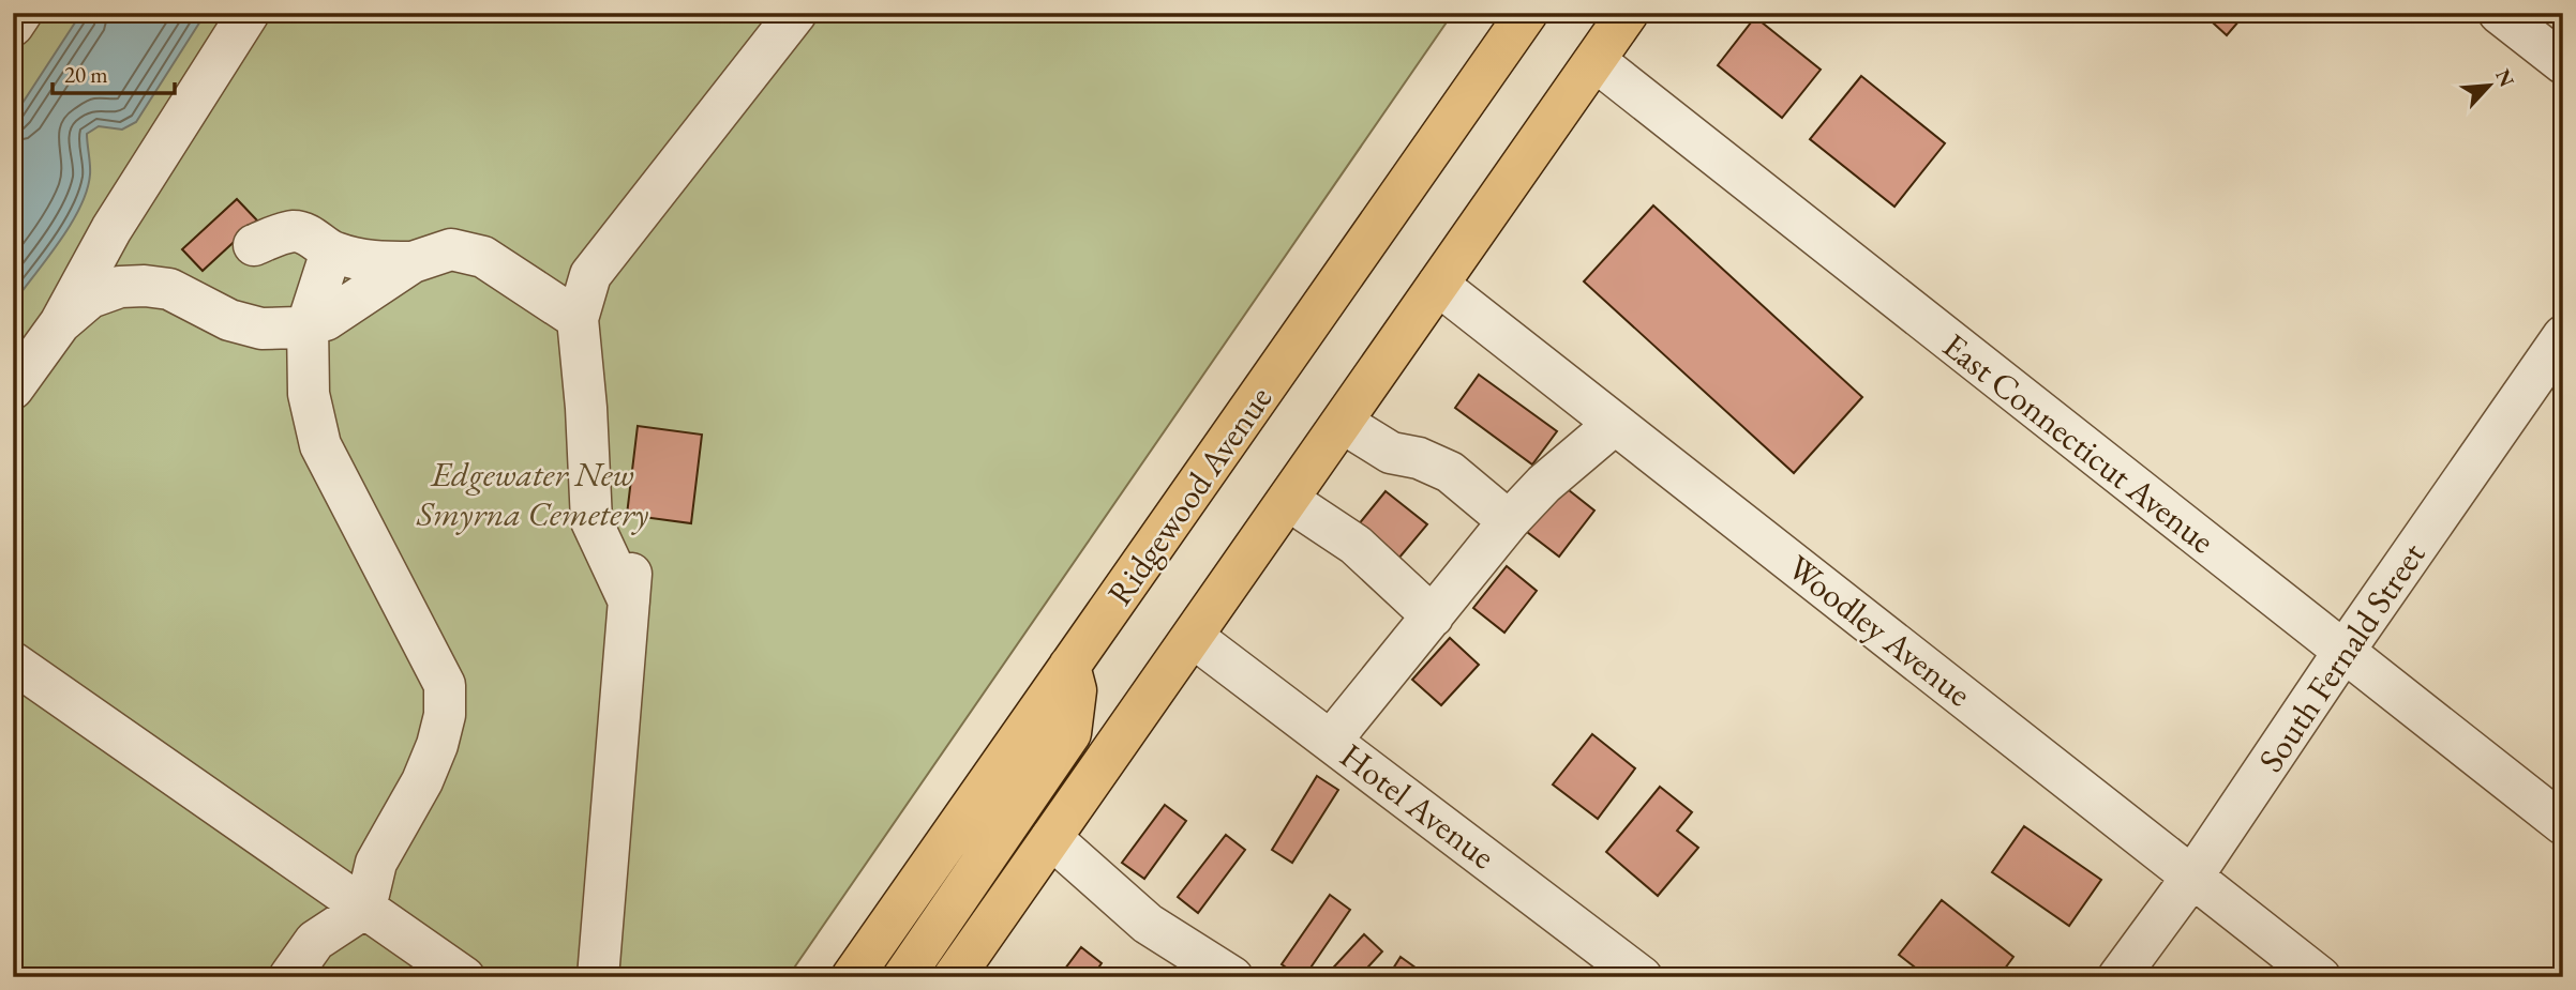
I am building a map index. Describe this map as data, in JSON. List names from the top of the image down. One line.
{"streets":{"main road":["Ridgewood Avenue"],"street":["East Connecticut Avenue","Woodley Avenue","South Fernald Street","Hotel Avenue"]},"crossings":[["East Connecticut Avenue","South Fernald Street"],["Woodley Avenue","South Fernald Street"]],"parks":["Edgewater New Smyrna Cemetery"],"scale_bar":"20 m","north":"top right"}
